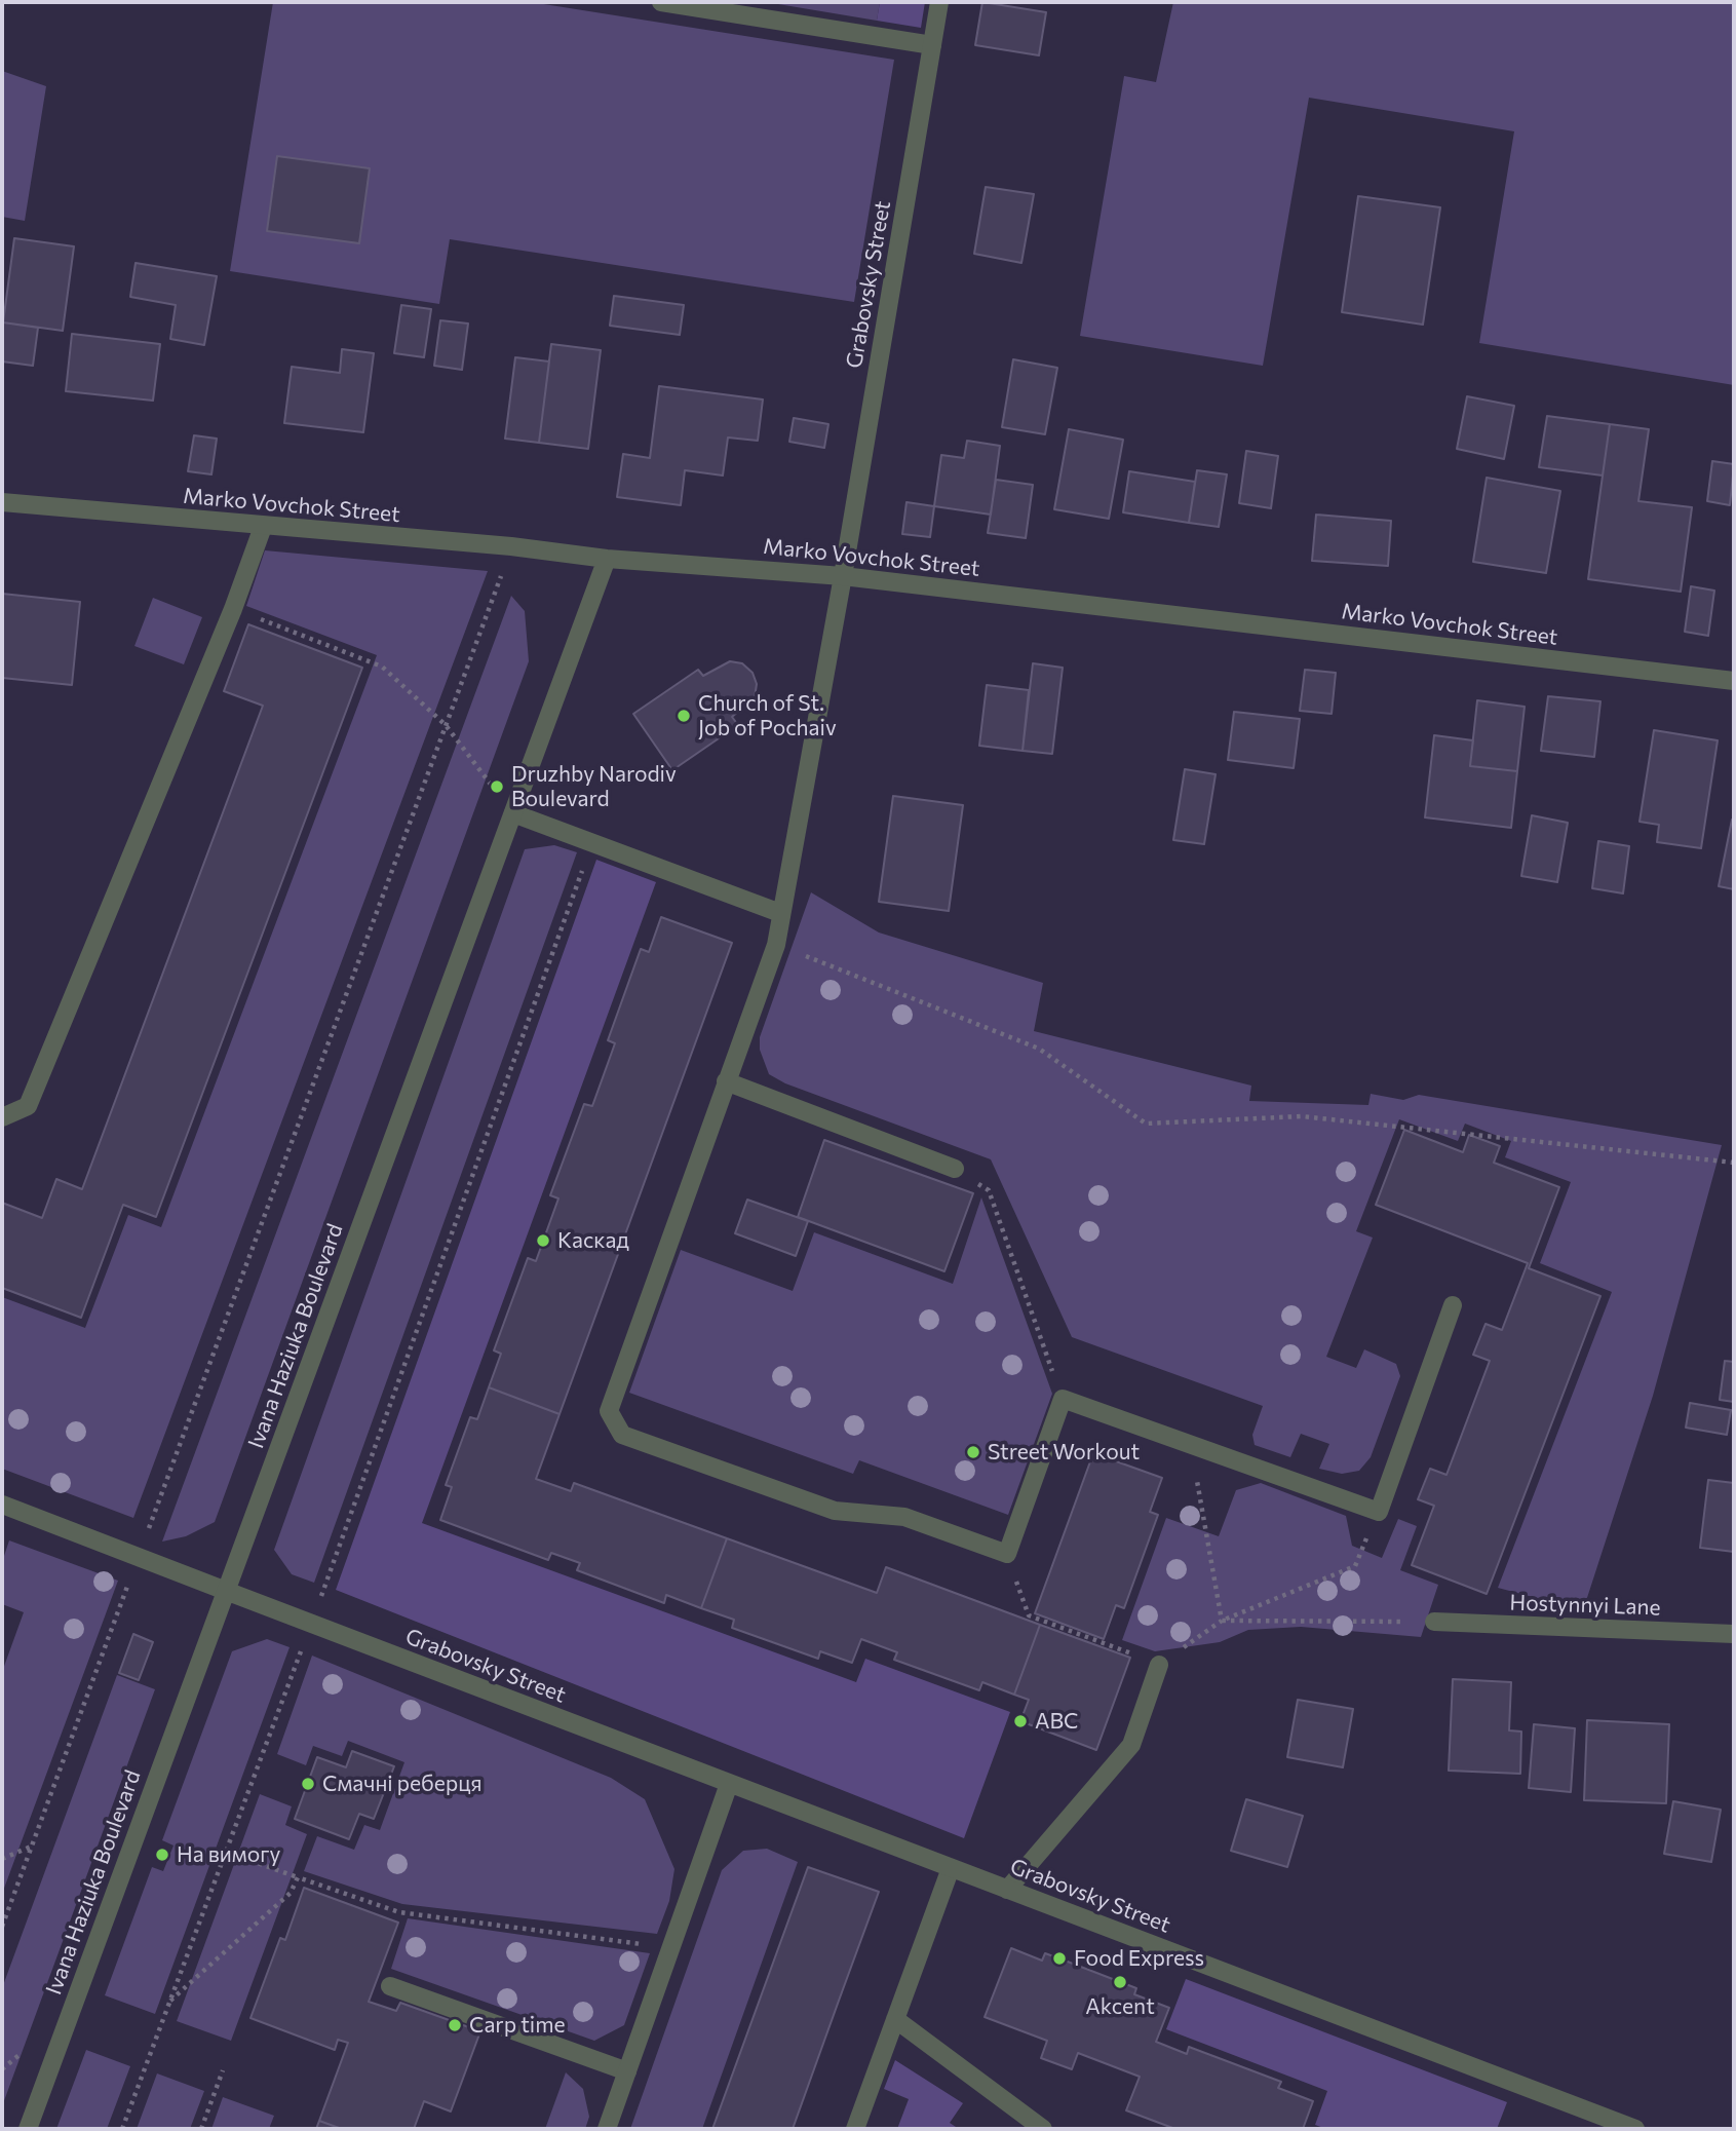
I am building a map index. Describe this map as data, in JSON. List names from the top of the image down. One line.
{"streets":{"street":["Grabovsky Street","Marko Vovchok Street","Ivana Haziuka Boulevard","Hostynnyi Lane"]},"crossings":[["Grabovsky Street","Marko Vovchok Street"],["Grabovsky Street","Ivana Haziuka Boulevard"],["Marko Vovchok Street","Ivana Haziuka Boulevard"]],"places":["Church of St. Job of Pochaiv","Druzhby Narodiv Boulevard","Каскад","Street Workout","АВС","Смачні реберця","На вимогу","Food Express","Akcent","Carp time"]}
